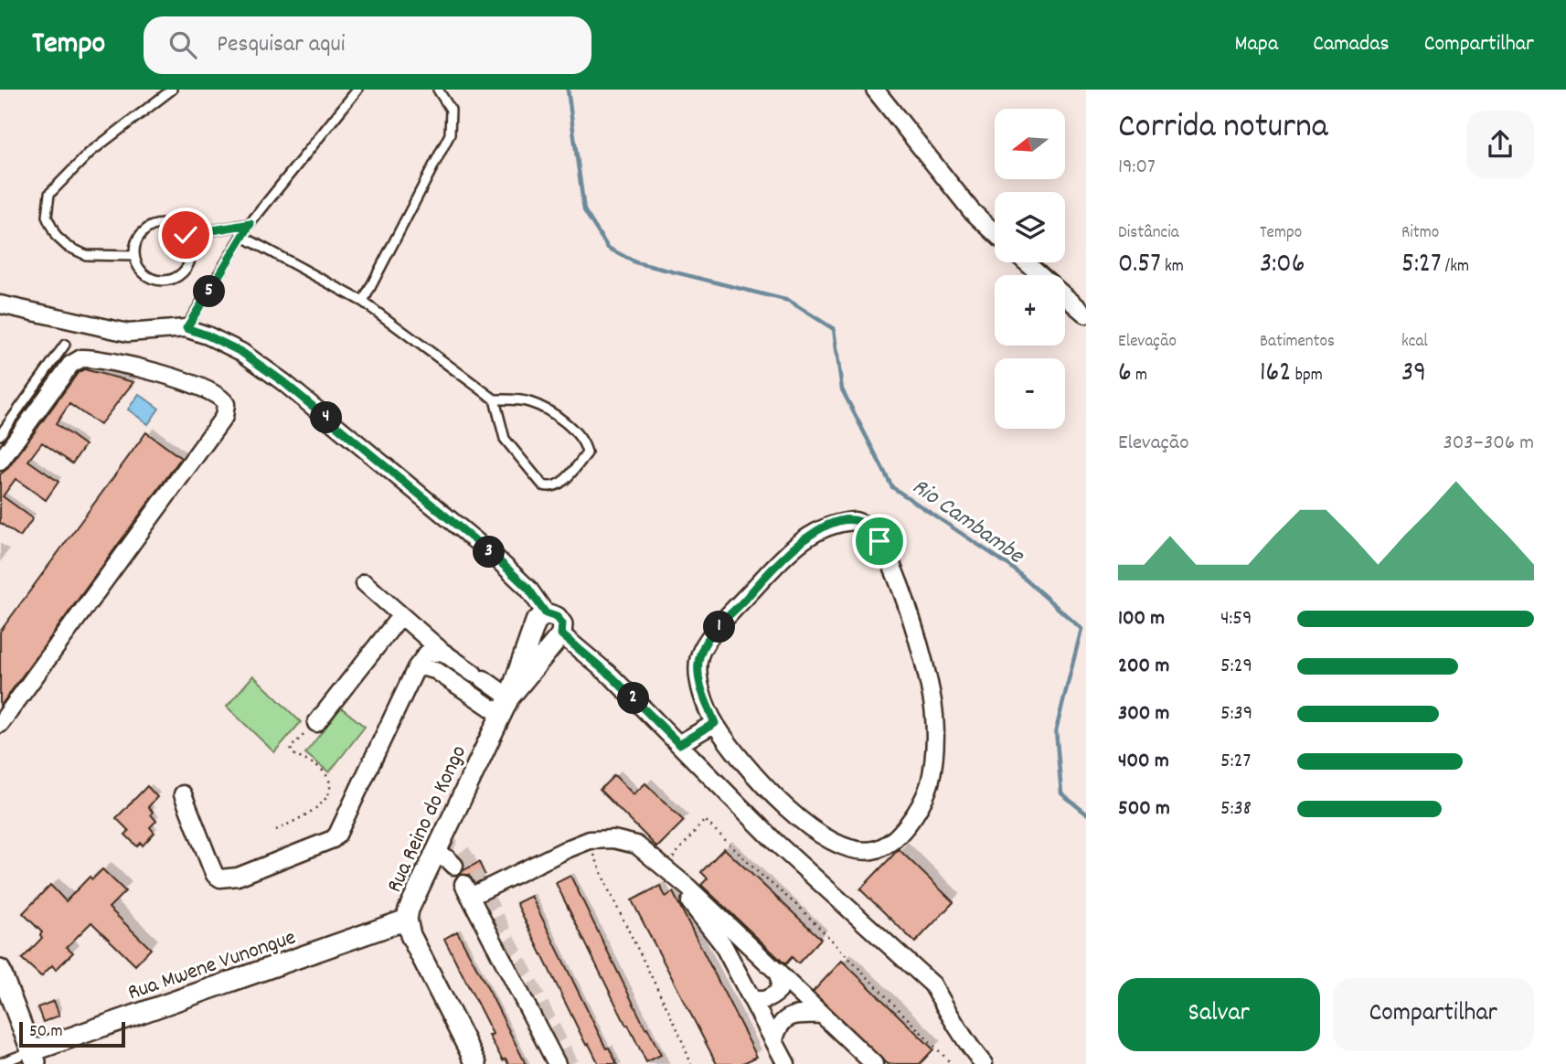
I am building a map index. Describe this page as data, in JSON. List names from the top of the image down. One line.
{"streets":{"street":["Rua Reino do Kongo","Rua Mwene Vunongue"]},"crossings":[["Rua Reino do Kongo","Rua Mwene Vunongue"]],"water":["Rio Cambambe"],"scale_bar":"50 m","north":"left","page":{"header":"Tempo","search":"Pesquisar aqui","nav":["Mapa","Camadas","Compartilhar"],"heading":["Corrida noturna","19:07"],"map_buttons":["+","−"],"stats":[["Distância","0.57 km"],["Tempo","3:06"],["Ritmo","5:27 /km"],["Elevação","6 m"],["Batimentos","162 bpm"],["kcal","39"]],"pins":["5","4","3","1","2"],"chart":["Elevação","303–306 m"],"list":[{"name":"100 m","note":"4:59"},{"name":"200 m","note":"5:29"},{"name":"300 m","note":"5:39"},{"name":"400 m","note":"5:27"},{"name":"500 m","note":"5:38"}],"buttons":["Salvar","Compartilhar"],"scale":"50 m"}}
